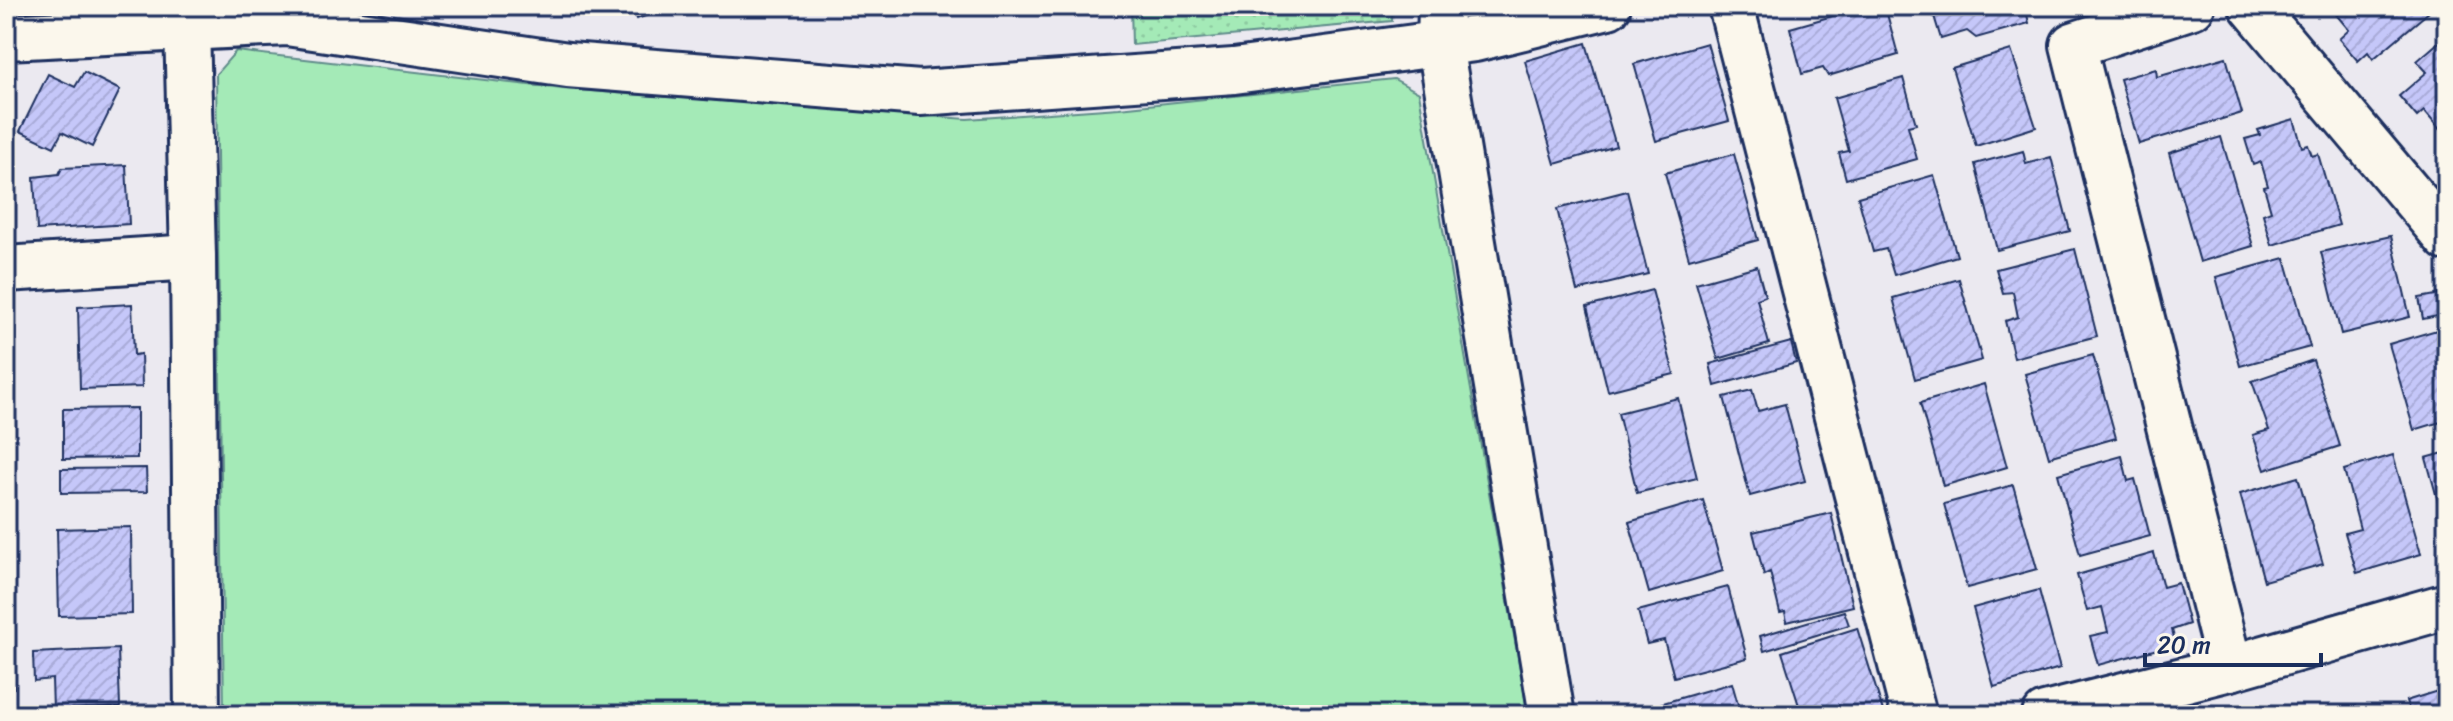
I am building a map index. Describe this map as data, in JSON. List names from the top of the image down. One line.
{"scale_bar":"20 m"}
